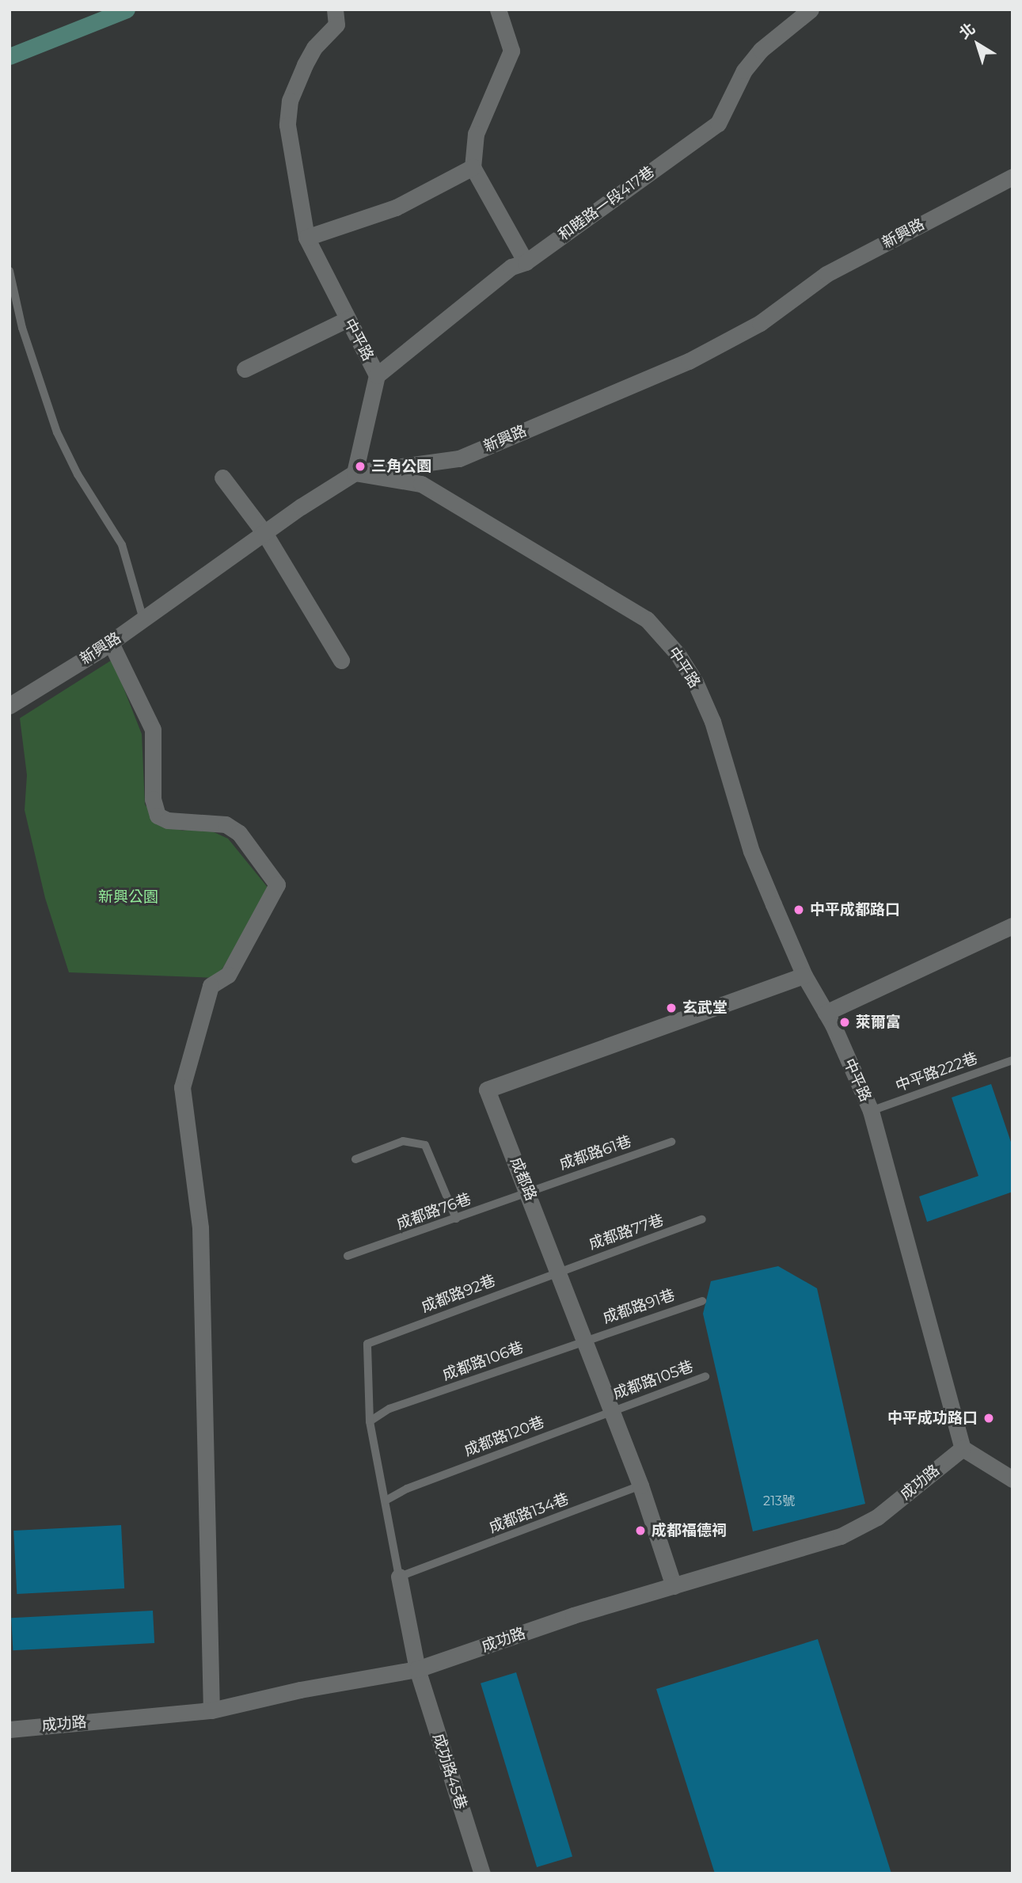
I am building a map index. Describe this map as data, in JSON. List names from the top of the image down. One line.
{"streets":{"street":["和睦路一段417巷","新興路","中平路","成都路","成功路","成功路45巷"],"lane":["中平路222巷","成都路61巷","成都路76巷","成都路77巷","成都路92巷","成都路91巷","成都路106巷","成都路105巷","成都路120巷","成都路134巷"]},"crossings":[["和睦路一段417巷","中平路"],["新興路","中平路"],["中平路","中平路222巷"],["中平路","成都路"],["中平路","成功路"],["成都路61巷","成都路"],["成都路61巷","成都路76巷"],["成都路","成都路76巷"],["成都路","成都路77巷"],["成都路","成都路92巷"],["成都路","成都路91巷"],["成都路","成都路106巷"],["成都路","成都路105巷"],["成都路","成都路120巷"],["成都路","成功路"],["成都路","成都路134巷"],["成都路77巷","成都路92巷"],["成都路92巷","成都路106巷"],["成都路91巷","成都路106巷"],["成都路105巷","成都路120巷"],["成功路","成功路45巷"],["成都路134巷","成功路45巷"]],"parks":["新興公園"],"places":["三角公園","中平成都路口","玄武堂","萊爾富","中平成功路口","成都福德祠"],"house_numbers":["213號"],"north":"top left"}
